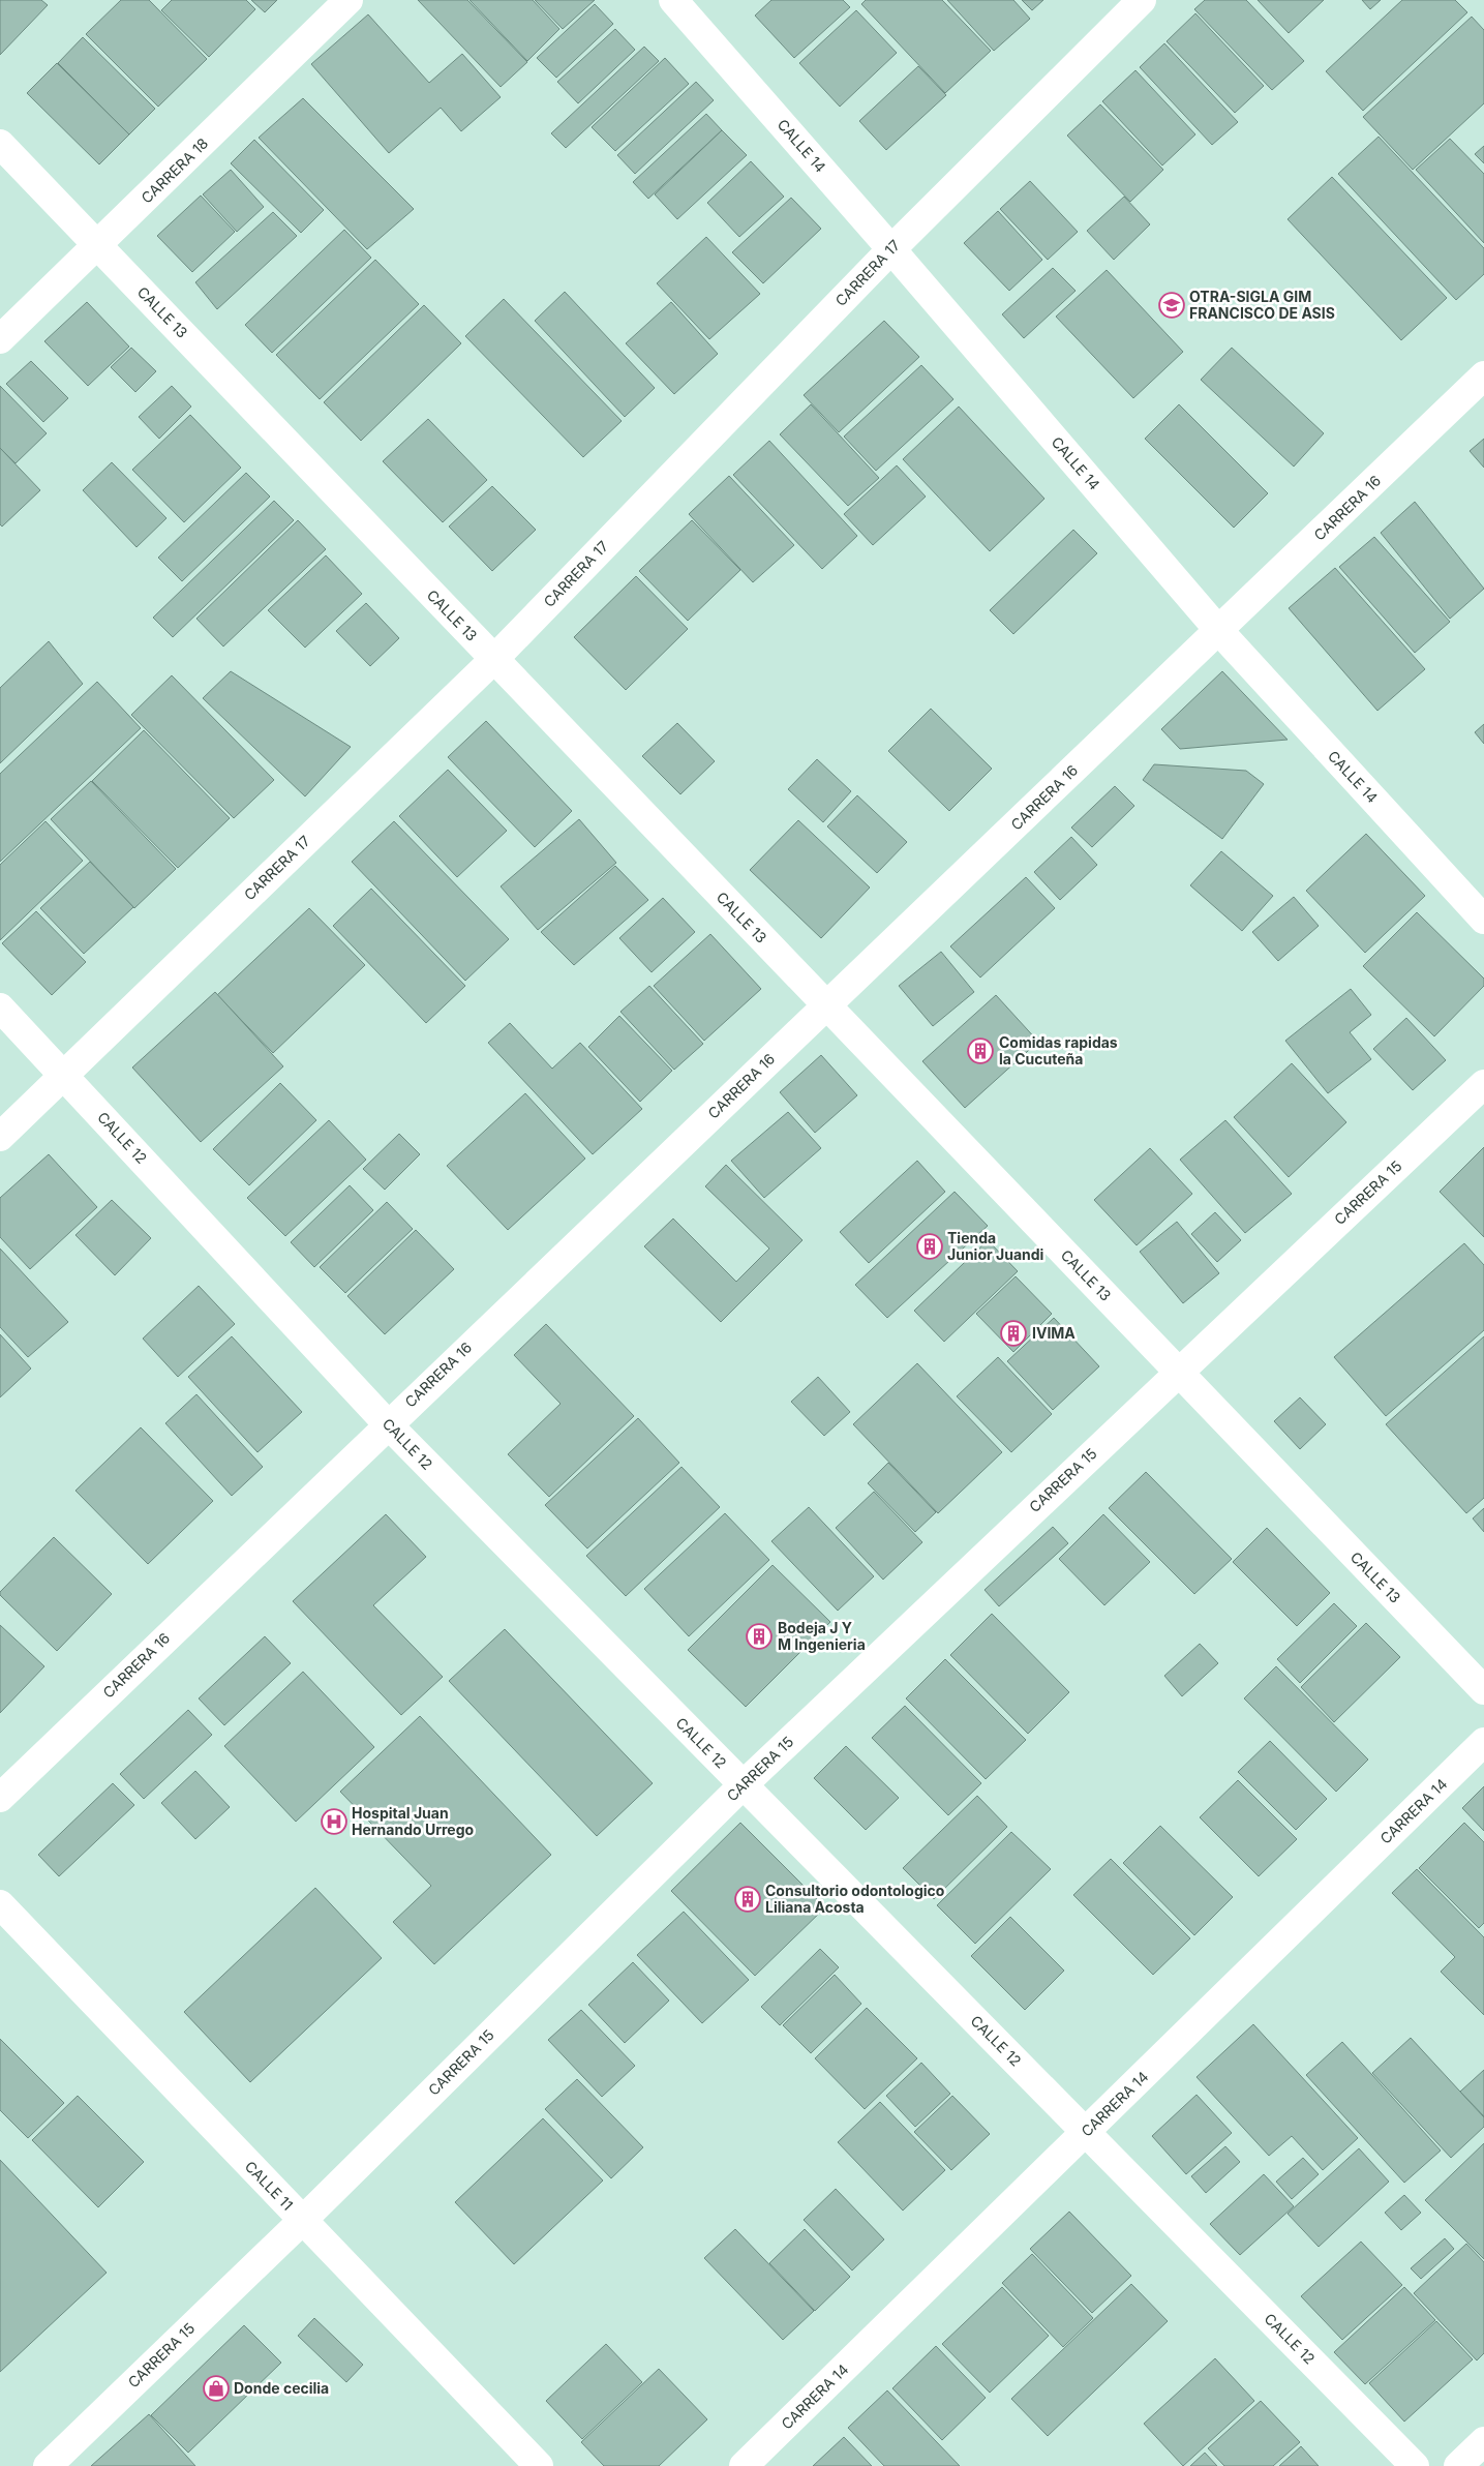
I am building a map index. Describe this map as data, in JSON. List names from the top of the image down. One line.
{"streets":{"street":["CALLE 14","CARRERA 18","CARRERA 17","CALLE 13","CARRERA 16","CALLE 12","CARRERA 15","CARRERA 14","CALLE 11"]},"crossings":[["CALLE 14","CARRERA 17"],["CALLE 14","CARRERA 16"],["CARRERA 18","CALLE 13"],["CARRERA 17","CALLE 13"],["CARRERA 17","CALLE 12"],["CALLE 13","CARRERA 16"],["CALLE 13","CARRERA 15"],["CARRERA 16","CALLE 12"],["CALLE 12","CARRERA 15"],["CALLE 12","CARRERA 14"],["CARRERA 15","CALLE 11"]],"places":{"school or university":["OTRA-SIGLA GIM FRANCISCO DE ASIS"],"building":["Comidas rapidas la Cucuteña","Tienda Junior Juandi","IVIMA","Bodeja J Y M Ingenieria","Consultorio odontologico Liliana Acosta"],"hospital":["Hospital Juan Hernando Urrego"],"shop":["Donde cecilia"]}}
